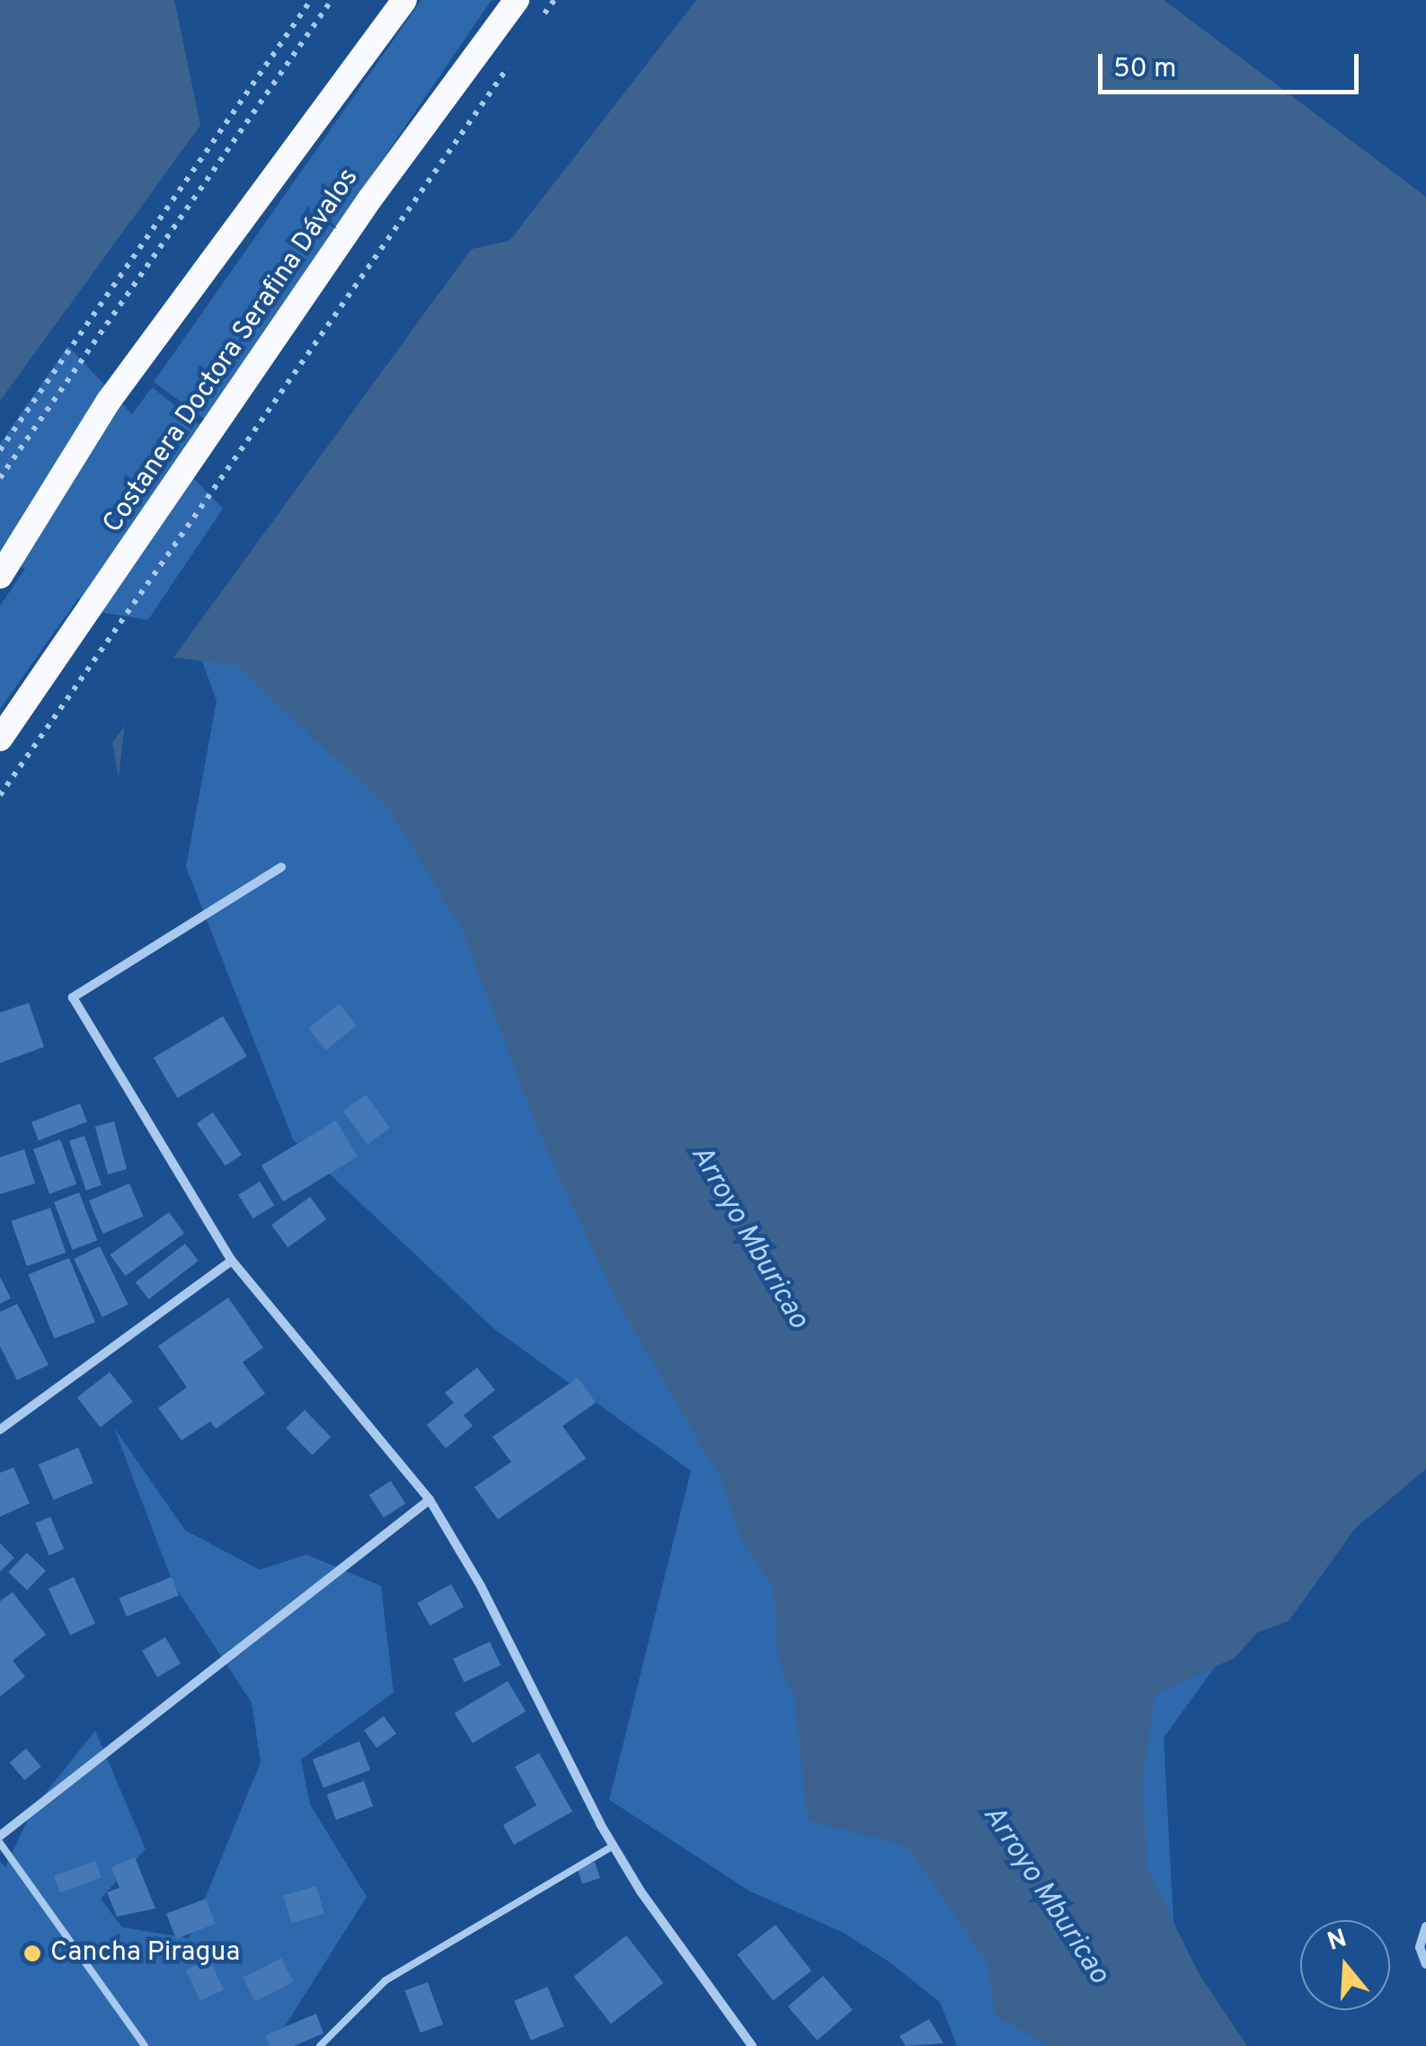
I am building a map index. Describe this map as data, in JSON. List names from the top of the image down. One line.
{"streets":{"highway":["Costanera Doctora Serafina Dávalos"]},"water":["Arroyo Mburicao"],"places":["Cancha Piragua"],"scale_bar":"50 m","north":"top"}
